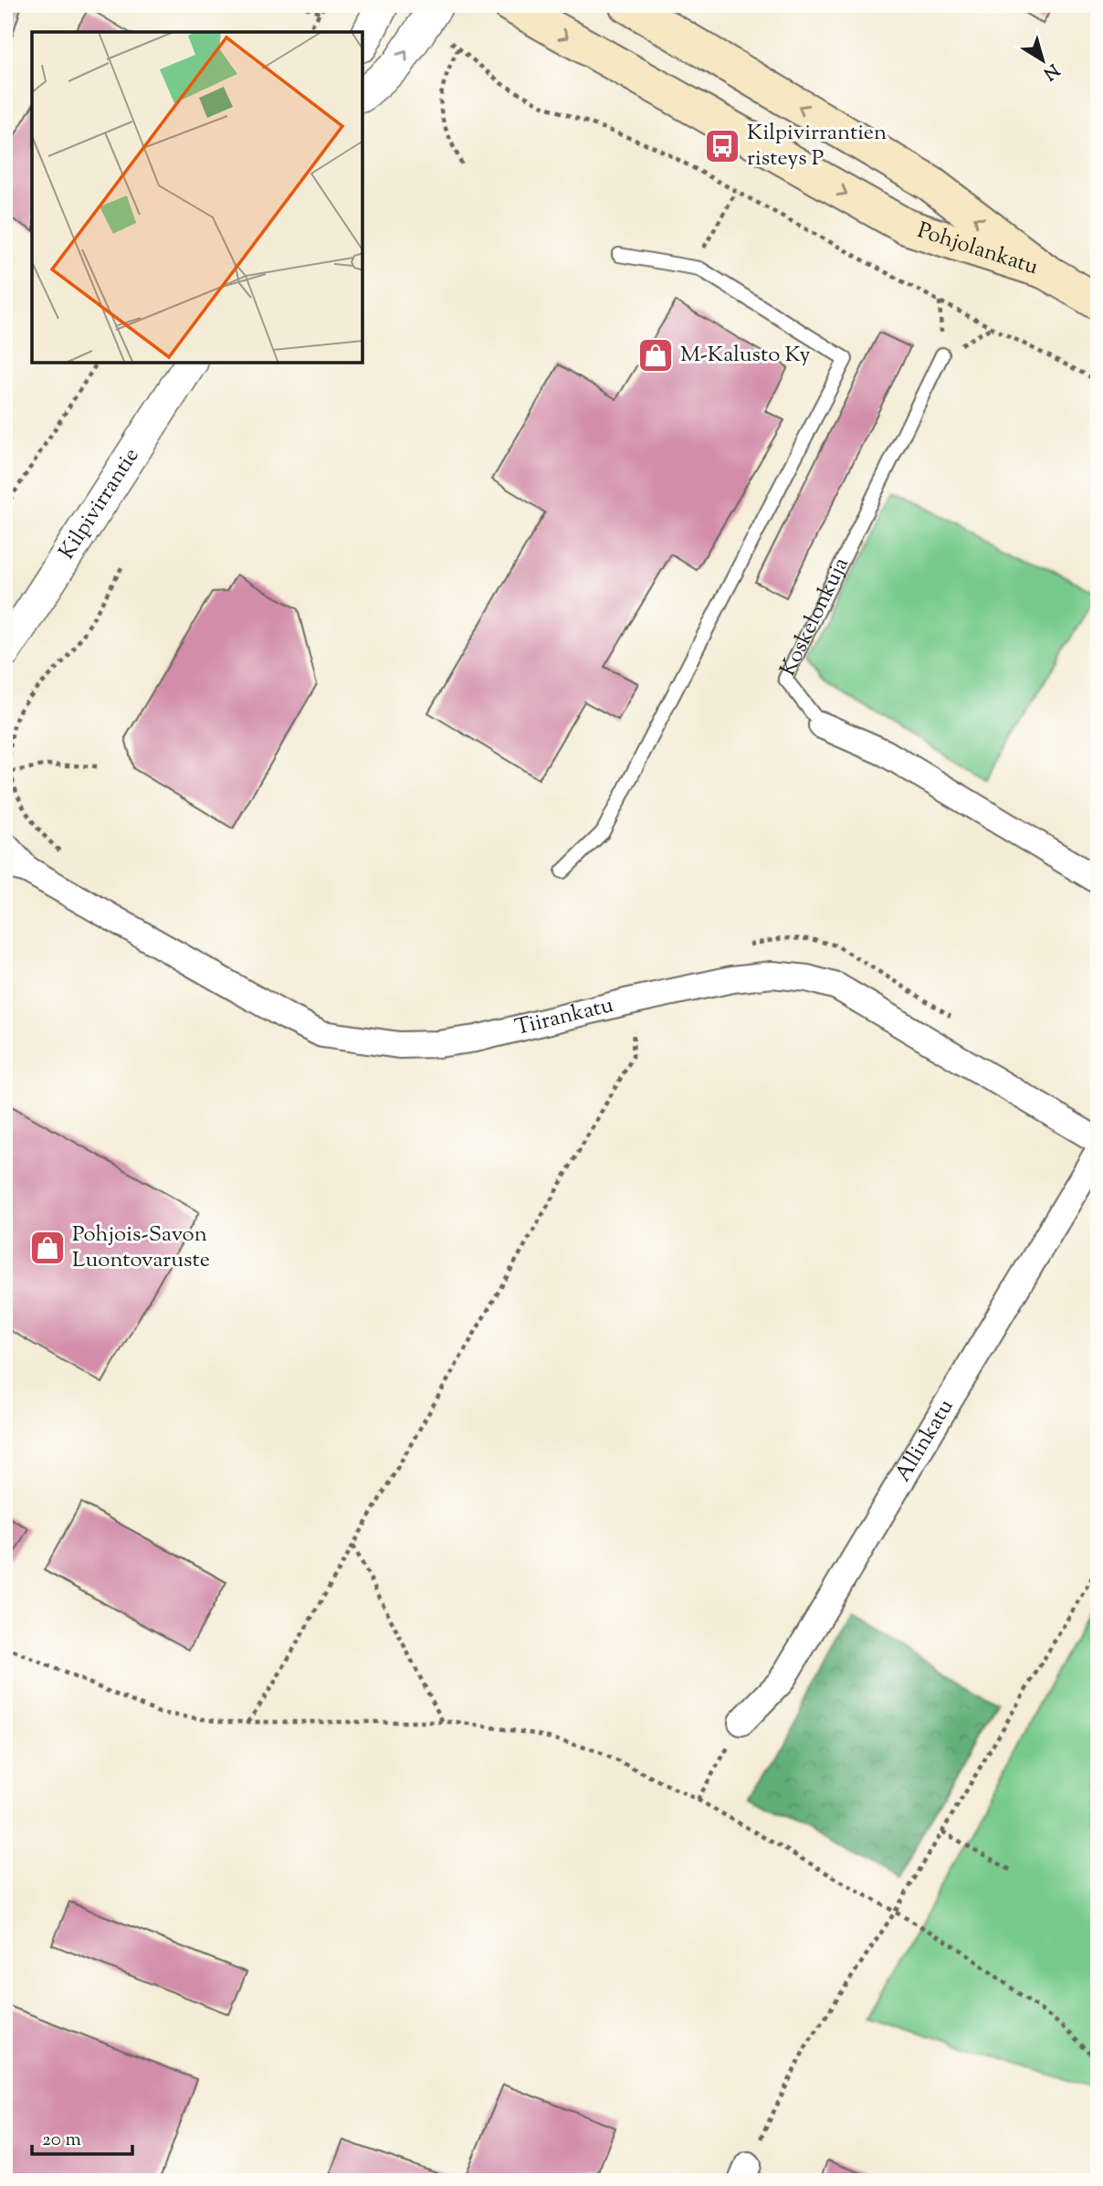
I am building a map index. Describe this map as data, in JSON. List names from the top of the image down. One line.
{"streets":{"main road":["Pohjolankatu"],"street":["Kilpivirrantie","Koskelonkuja","Tiirankatu","Allinkatu"]},"places":{"bus stop":["Kilpivirrantien risteys P"],"shop":["M-Kalusto Ky","Pohjois-Savon Luontovaruste"]},"scale_bar":"20 m","north":"bottom right"}
